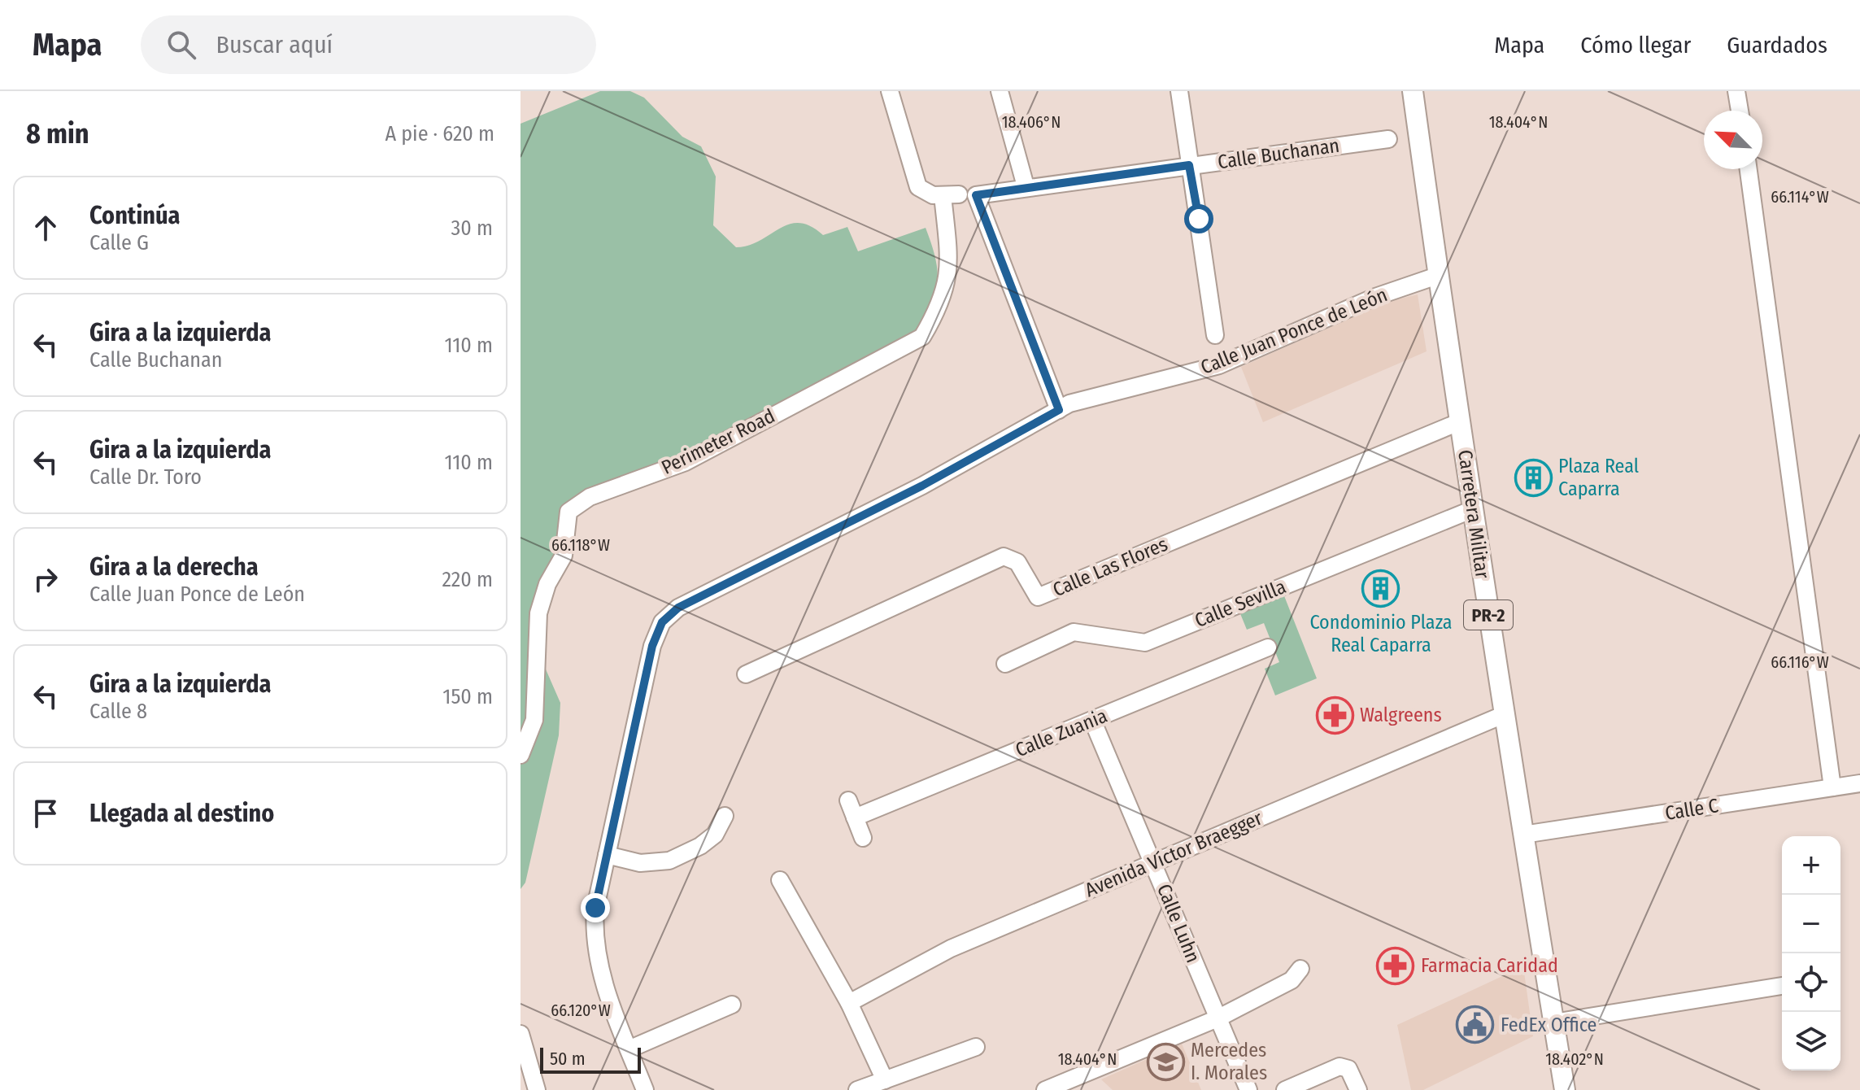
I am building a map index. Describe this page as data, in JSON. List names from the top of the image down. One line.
{"streets":{"main road":["Carretera Militar","PR-2"],"street":["Calle Buchanan","Calle Juan Ponce de León","Perimeter Road","Calle Las Flores","Calle Sevilla","Calle Zuania","Calle C","Avenida Víctor Braegger","Calle Luhn"]},"crossings":[["Calle Buchanan","Calle Juan Ponce de León"],["Calle Juan Ponce de León","Carretera Militar"],["Carretera Militar","Calle Las Flores"],["Carretera Militar","Calle Sevilla"],["Carretera Militar","Calle C"],["Carretera Militar","Avenida Víctor Braegger"],["Calle Zuania","Calle Luhn"],["Avenida Víctor Braegger","Calle Luhn"]],"places":{"building":["Plaza Real Caparra","Condominio Plaza Real Caparra"],"pharmacy":["Walgreens","Farmacia Caridad"],"public building":["FedEx Office"],"school or university":["Mercedes I. Morales"]},"scale_bar":"50 m","north":"top left","page":{"header":"Mapa","search":"Buscar aquí","nav":["Mapa","Cómo llegar","Guardados"],"heading":["8 min","A pie · 620 m"],"list":[["Continúa","Calle G","30 m"],["Gira a la izquierda","Calle Buchanan","110 m"],["Gira a la izquierda","Calle Dr. Toro","110 m"],["Gira a la derecha","Calle Juan Ponce de León","220 m"],["Gira a la izquierda","Calle 8","150 m"],"Llegada al destino"],"map_buttons":["+","−"],"scale":"50 m"},"coordinates":["18.406°N","18.404°N","66.114°W","66.118°W","66.116°W","66.120°W","18.402°N"]}
